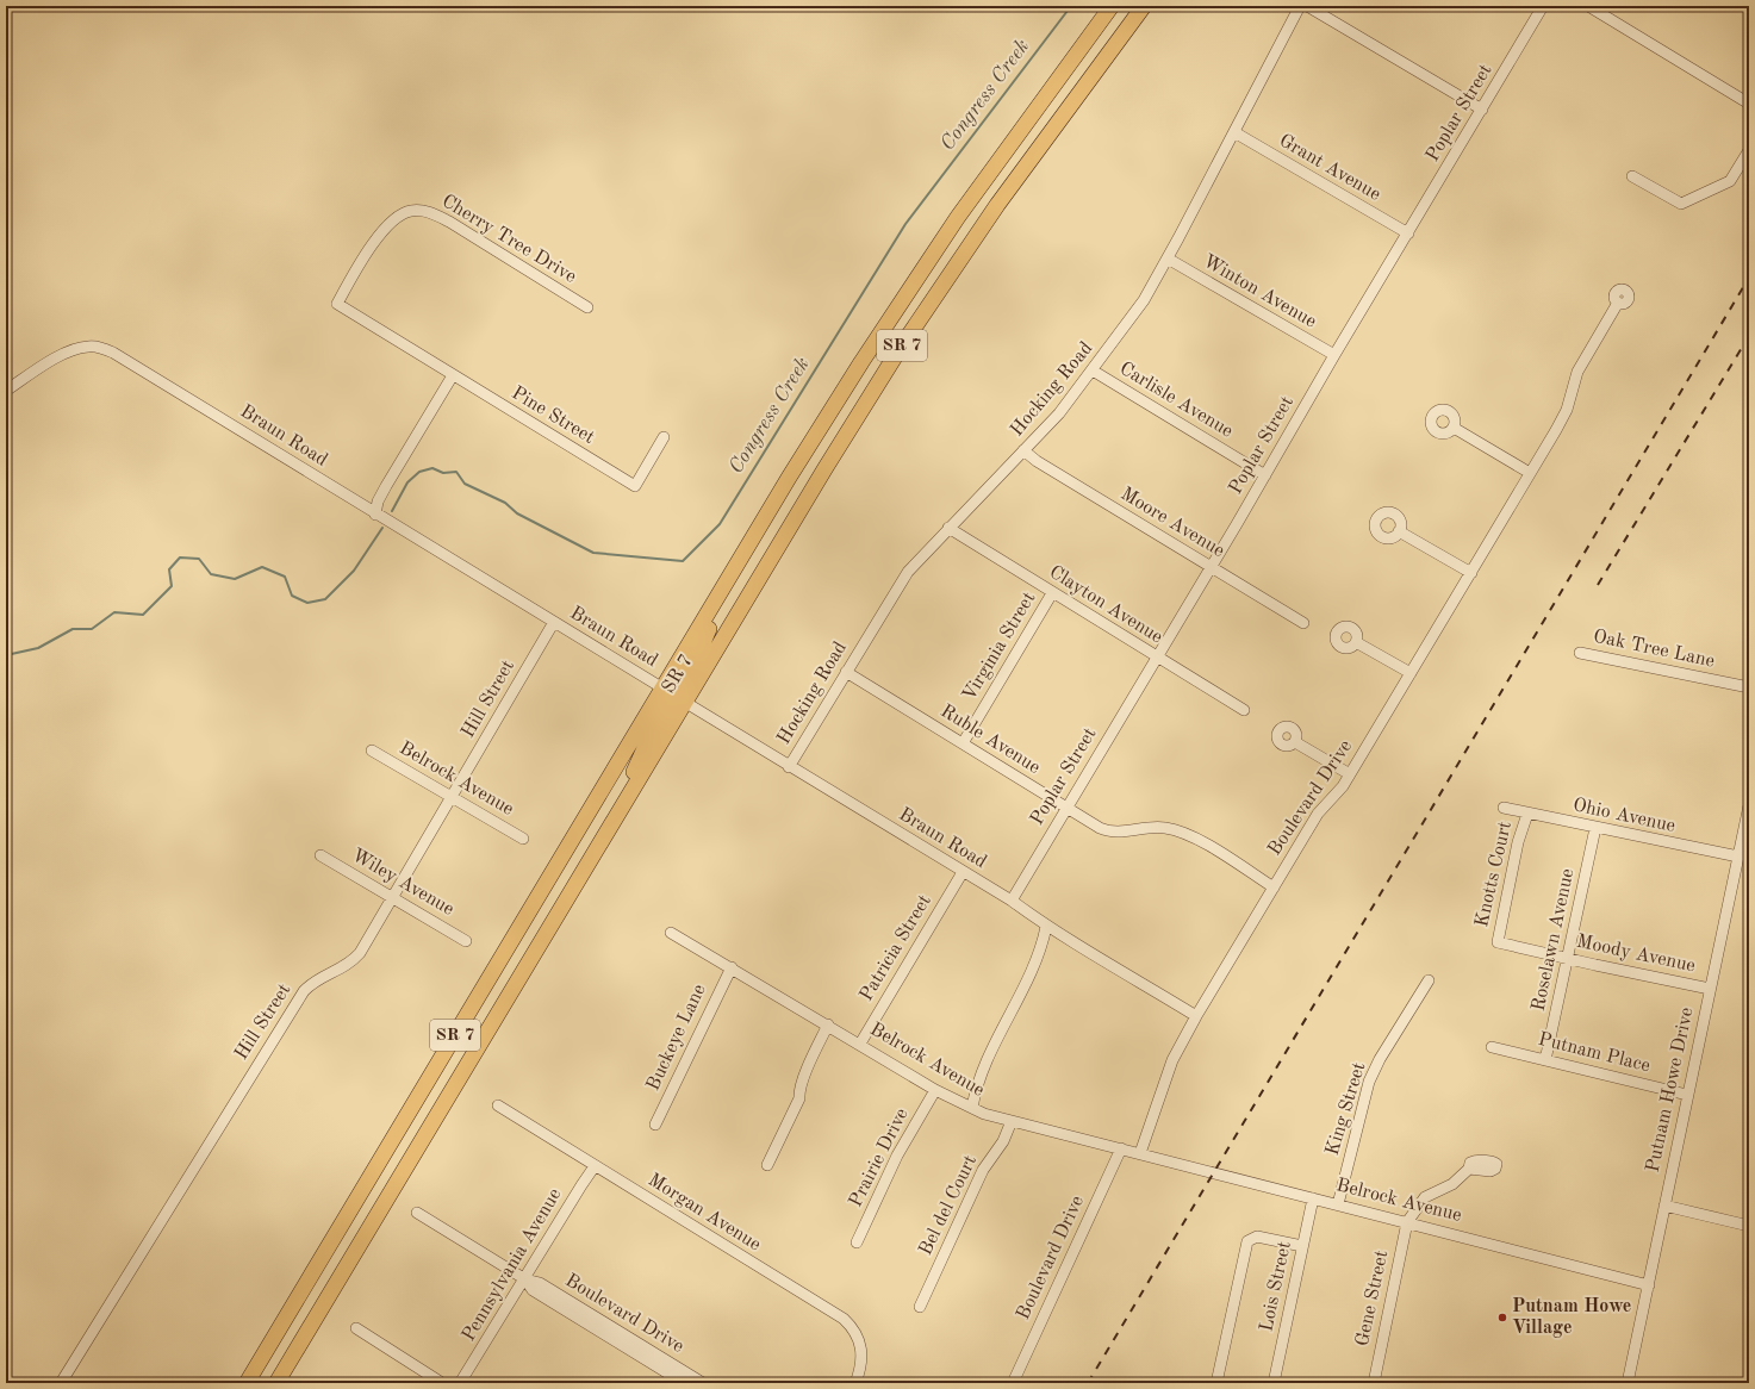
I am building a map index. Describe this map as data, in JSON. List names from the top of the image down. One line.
{"streets":{"highway":["SR 7"],"street":["Poplar Street","Grant Avenue","Cherry Tree Drive","Winton Avenue","Hocking Road","Carlisle Avenue","Pine Street","Braun Road","Moore Avenue","Clayton Avenue","Virginia Street","Oak Tree Lane","Hill Street","Ruble Avenue","Belrock Avenue","Boulevard Drive","Ohio Avenue","Knotts Court","Wiley Avenue","Roselawn Avenue","Patricia Street","Moody Avenue","Buckeye Lane","Putnam Place","Putnam Howe Drive","King Street","Prairie Drive","Bel del Court","Morgan Avenue","Pennsylvania Avenue","Lois Street","Gene Street"]},"crossings":[["Poplar Street","Grant Avenue"],["Poplar Street","Winton Avenue"],["Poplar Street","Carlisle Avenue"],["Poplar Street","Braun Road"],["Poplar Street","Moore Avenue"],["Poplar Street","Clayton Avenue"],["Poplar Street","Ruble Avenue"],["Grant Avenue","Hocking Road"],["Cherry Tree Drive","Pine Street"],["Winton Avenue","Hocking Road"],["SR 7","Braun Road"],["Hocking Road","Carlisle Avenue"],["Hocking Road","Braun Road"],["Hocking Road","Moore Avenue"],["Hocking Road","Clayton Avenue"],["Hocking Road","Ruble Avenue"],["Braun Road","Hill Street"],["Braun Road","Boulevard Drive"],["Braun Road","Patricia Street"],["Clayton Avenue","Virginia Street"],["Virginia Street","Ruble Avenue"],["Hill Street","Belrock Avenue"],["Hill Street","Wiley Avenue"],["Ruble Avenue","Boulevard Drive"],["Belrock Avenue","Boulevard Drive"],["Belrock Avenue","Patricia Street"],["Belrock Avenue","Buckeye Lane"],["Belrock Avenue","Putnam Howe Drive"],["Belrock Avenue","King Street"],["Belrock Avenue","Prairie Drive"],["Belrock Avenue","Bel del Court"],["Belrock Avenue","Lois Street"],["Belrock Avenue","Gene Street"],["Boulevard Drive","Pennsylvania Avenue"],["Ohio Avenue","Knotts Court"],["Ohio Avenue","Roselawn Avenue"],["Ohio Avenue","Putnam Howe Drive"],["Knotts Court","Moody Avenue"],["Roselawn Avenue","Moody Avenue"],["Roselawn Avenue","Putnam Place"],["Moody Avenue","Putnam Howe Drive"],["Putnam Place","Putnam Howe Drive"],["Morgan Avenue","Pennsylvania Avenue"]],"water":["Congress Creek"],"places":["Putnam Howe Village"]}
